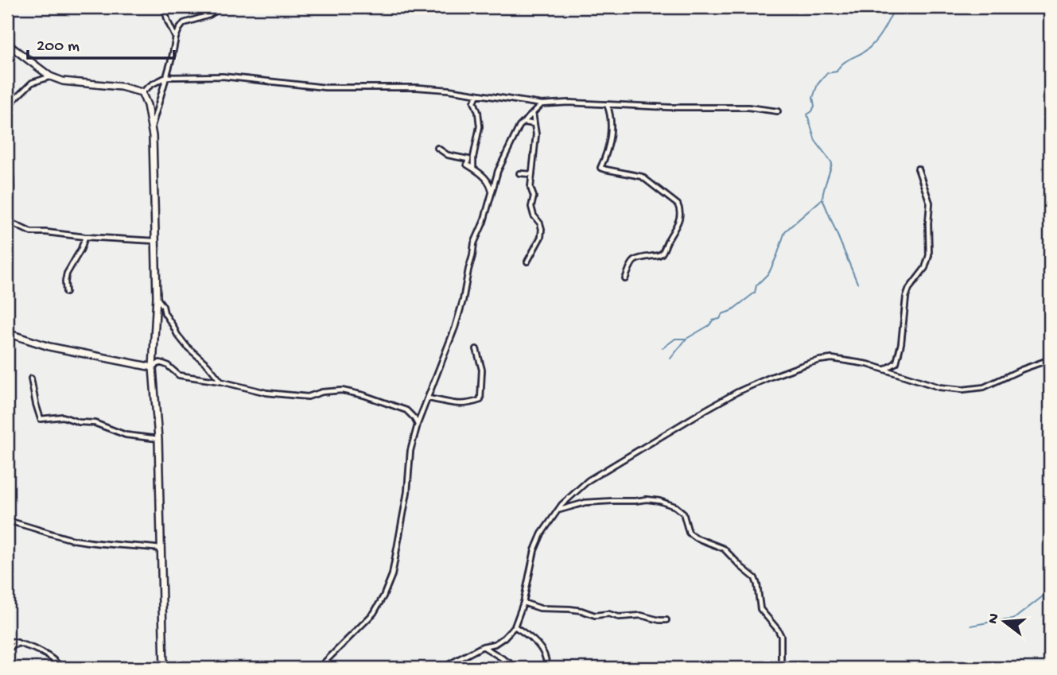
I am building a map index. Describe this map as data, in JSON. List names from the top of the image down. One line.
{"scale_bar":"200 m","north":"left"}
